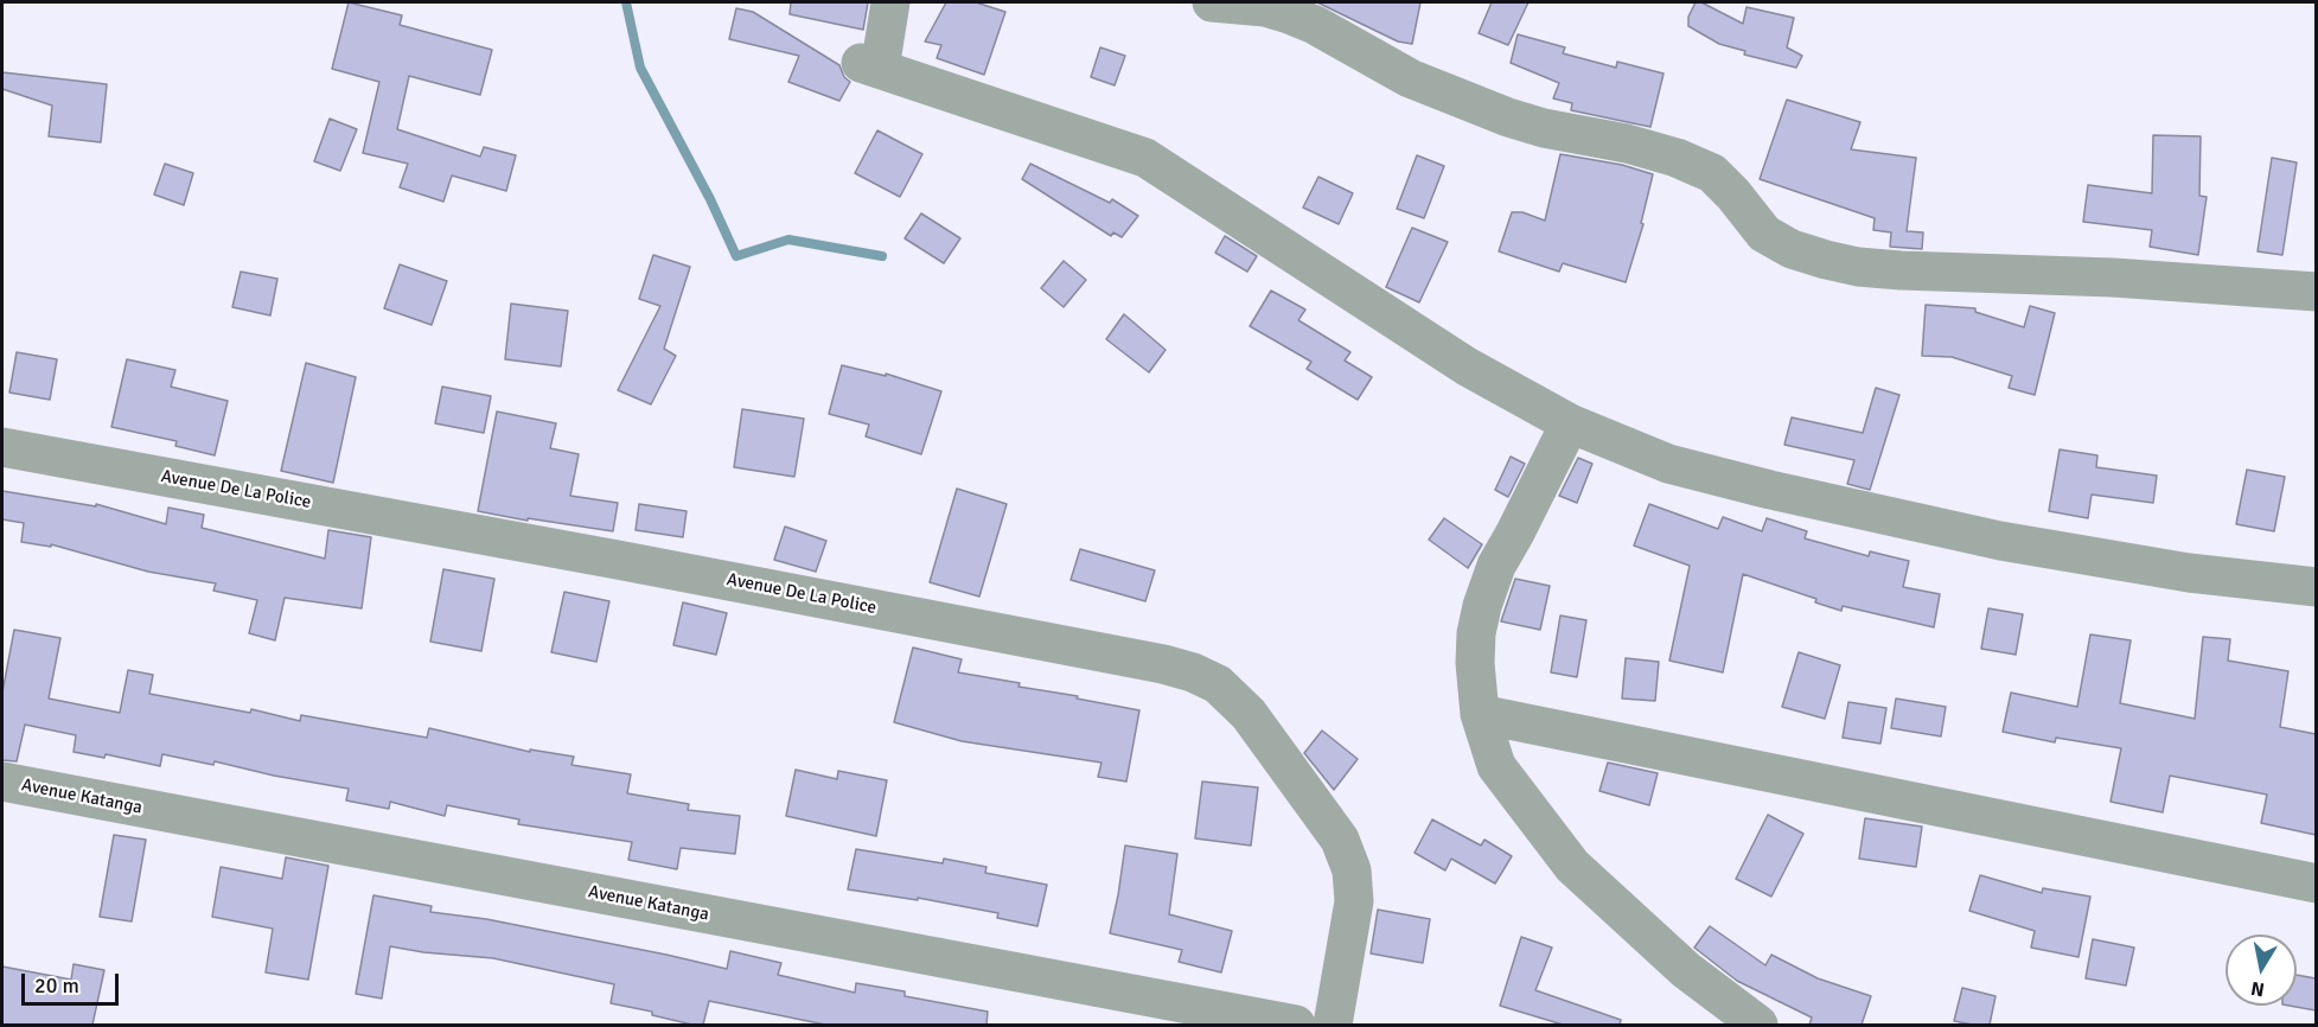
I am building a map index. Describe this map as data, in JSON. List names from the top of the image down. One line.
{"streets":{"street":["Avenue De La Police","Avenue Katanga"]},"scale_bar":"20 m","north":"bottom"}
